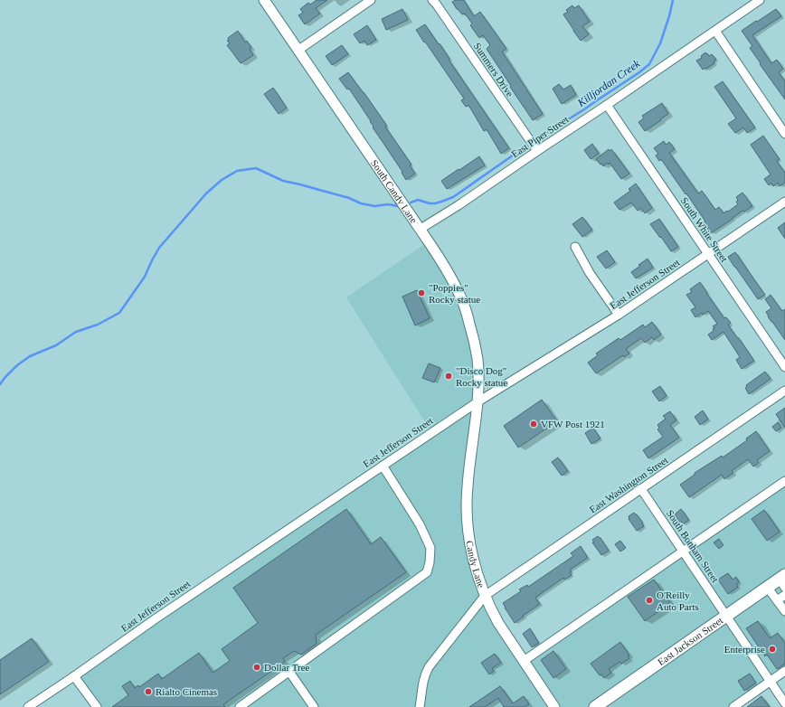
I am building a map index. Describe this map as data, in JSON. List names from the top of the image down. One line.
{"streets":{"highway":["East Jackson Street"],"main road":["South Candy Lane","Candy Lane"],"street":["Summers Drive","East Piper Street","South White Street","East Jefferson Street","East Washington Street","South Bonham Street"]},"crossings":[["Summers Drive","East Piper Street"],["East Piper Street","South Candy Lane"],["East Piper Street","South White Street"],["South Candy Lane","East Jefferson Street"],["South Candy Lane","Candy Lane"],["South White Street","East Jefferson Street"],["East Jefferson Street","Candy Lane"],["East Washington Street","South Bonham Street"],["East Washington Street","Candy Lane"],["South Bonham Street","East Jackson Street"]],"water":["Killjordan Creek"],"places":["\"Poppies\" Rocky statue","\"Disco Dog\" Rocky statue","VFW Post 1921","O'Reilly Auto Parts","Enterprise","Dollar Tree","Rialto Cinemas"]}
